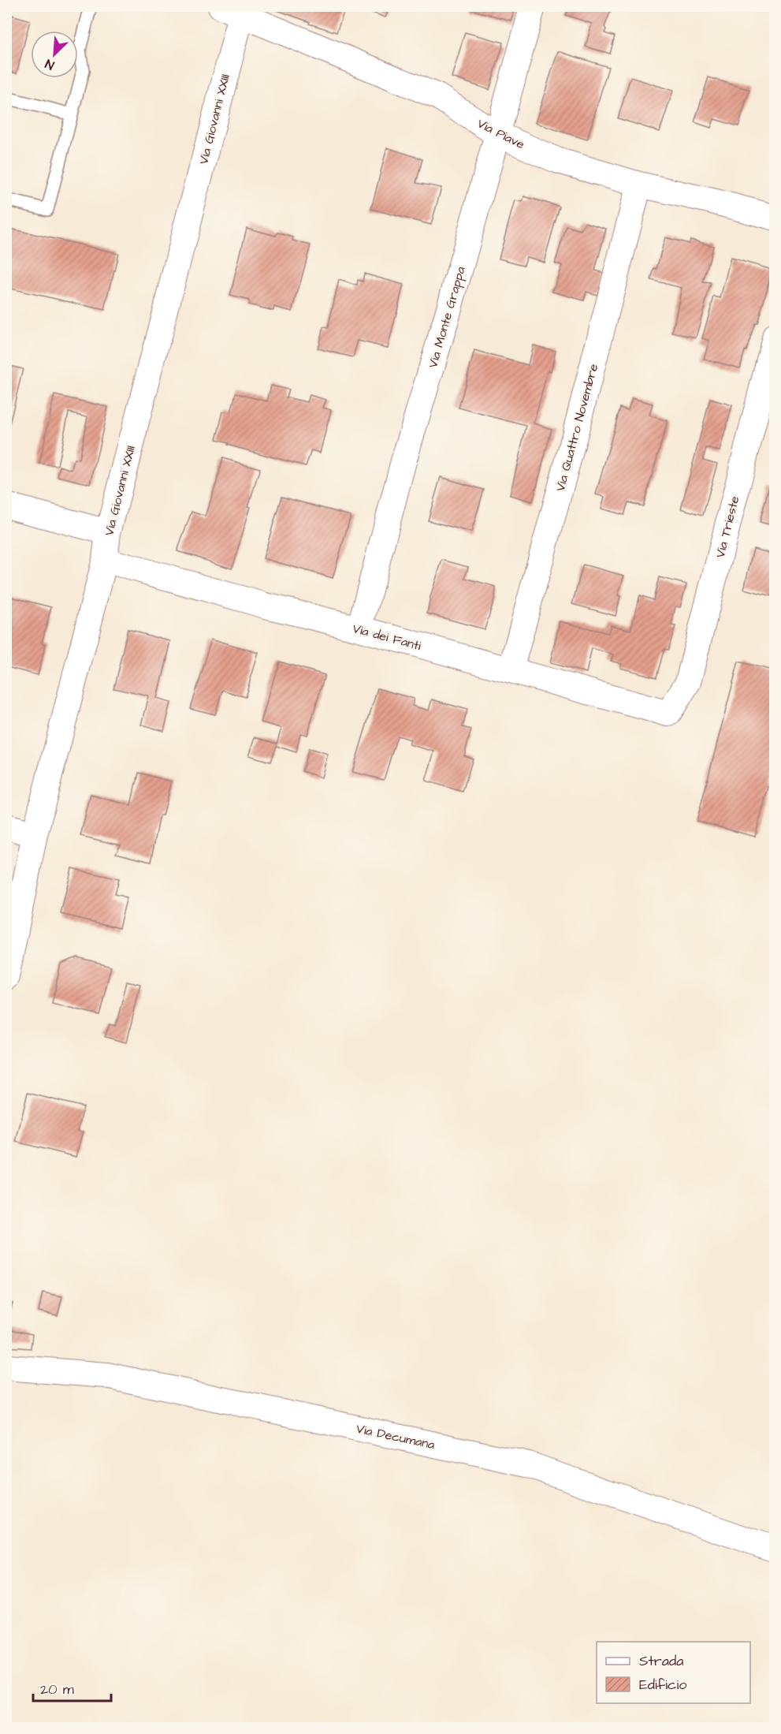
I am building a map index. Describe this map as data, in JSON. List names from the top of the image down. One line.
{"streets":{"street":["Via Giovanni XXIII","Via Piave","Via Monte Grappa","Via Quattro Novembre","Via Trieste","Via dei Fanti","Via Decumana"]},"crossings":[["Via Giovanni XXIII","Via Piave"],["Via Giovanni XXIII","Via dei Fanti"],["Via Piave","Via Monte Grappa"],["Via Piave","Via Quattro Novembre"],["Via Monte Grappa","Via dei Fanti"],["Via Quattro Novembre","Via dei Fanti"],["Via Trieste","Via dei Fanti"]],"legend":["Strada","Edificio"],"scale_bar":"20 m","north":"bottom left"}
